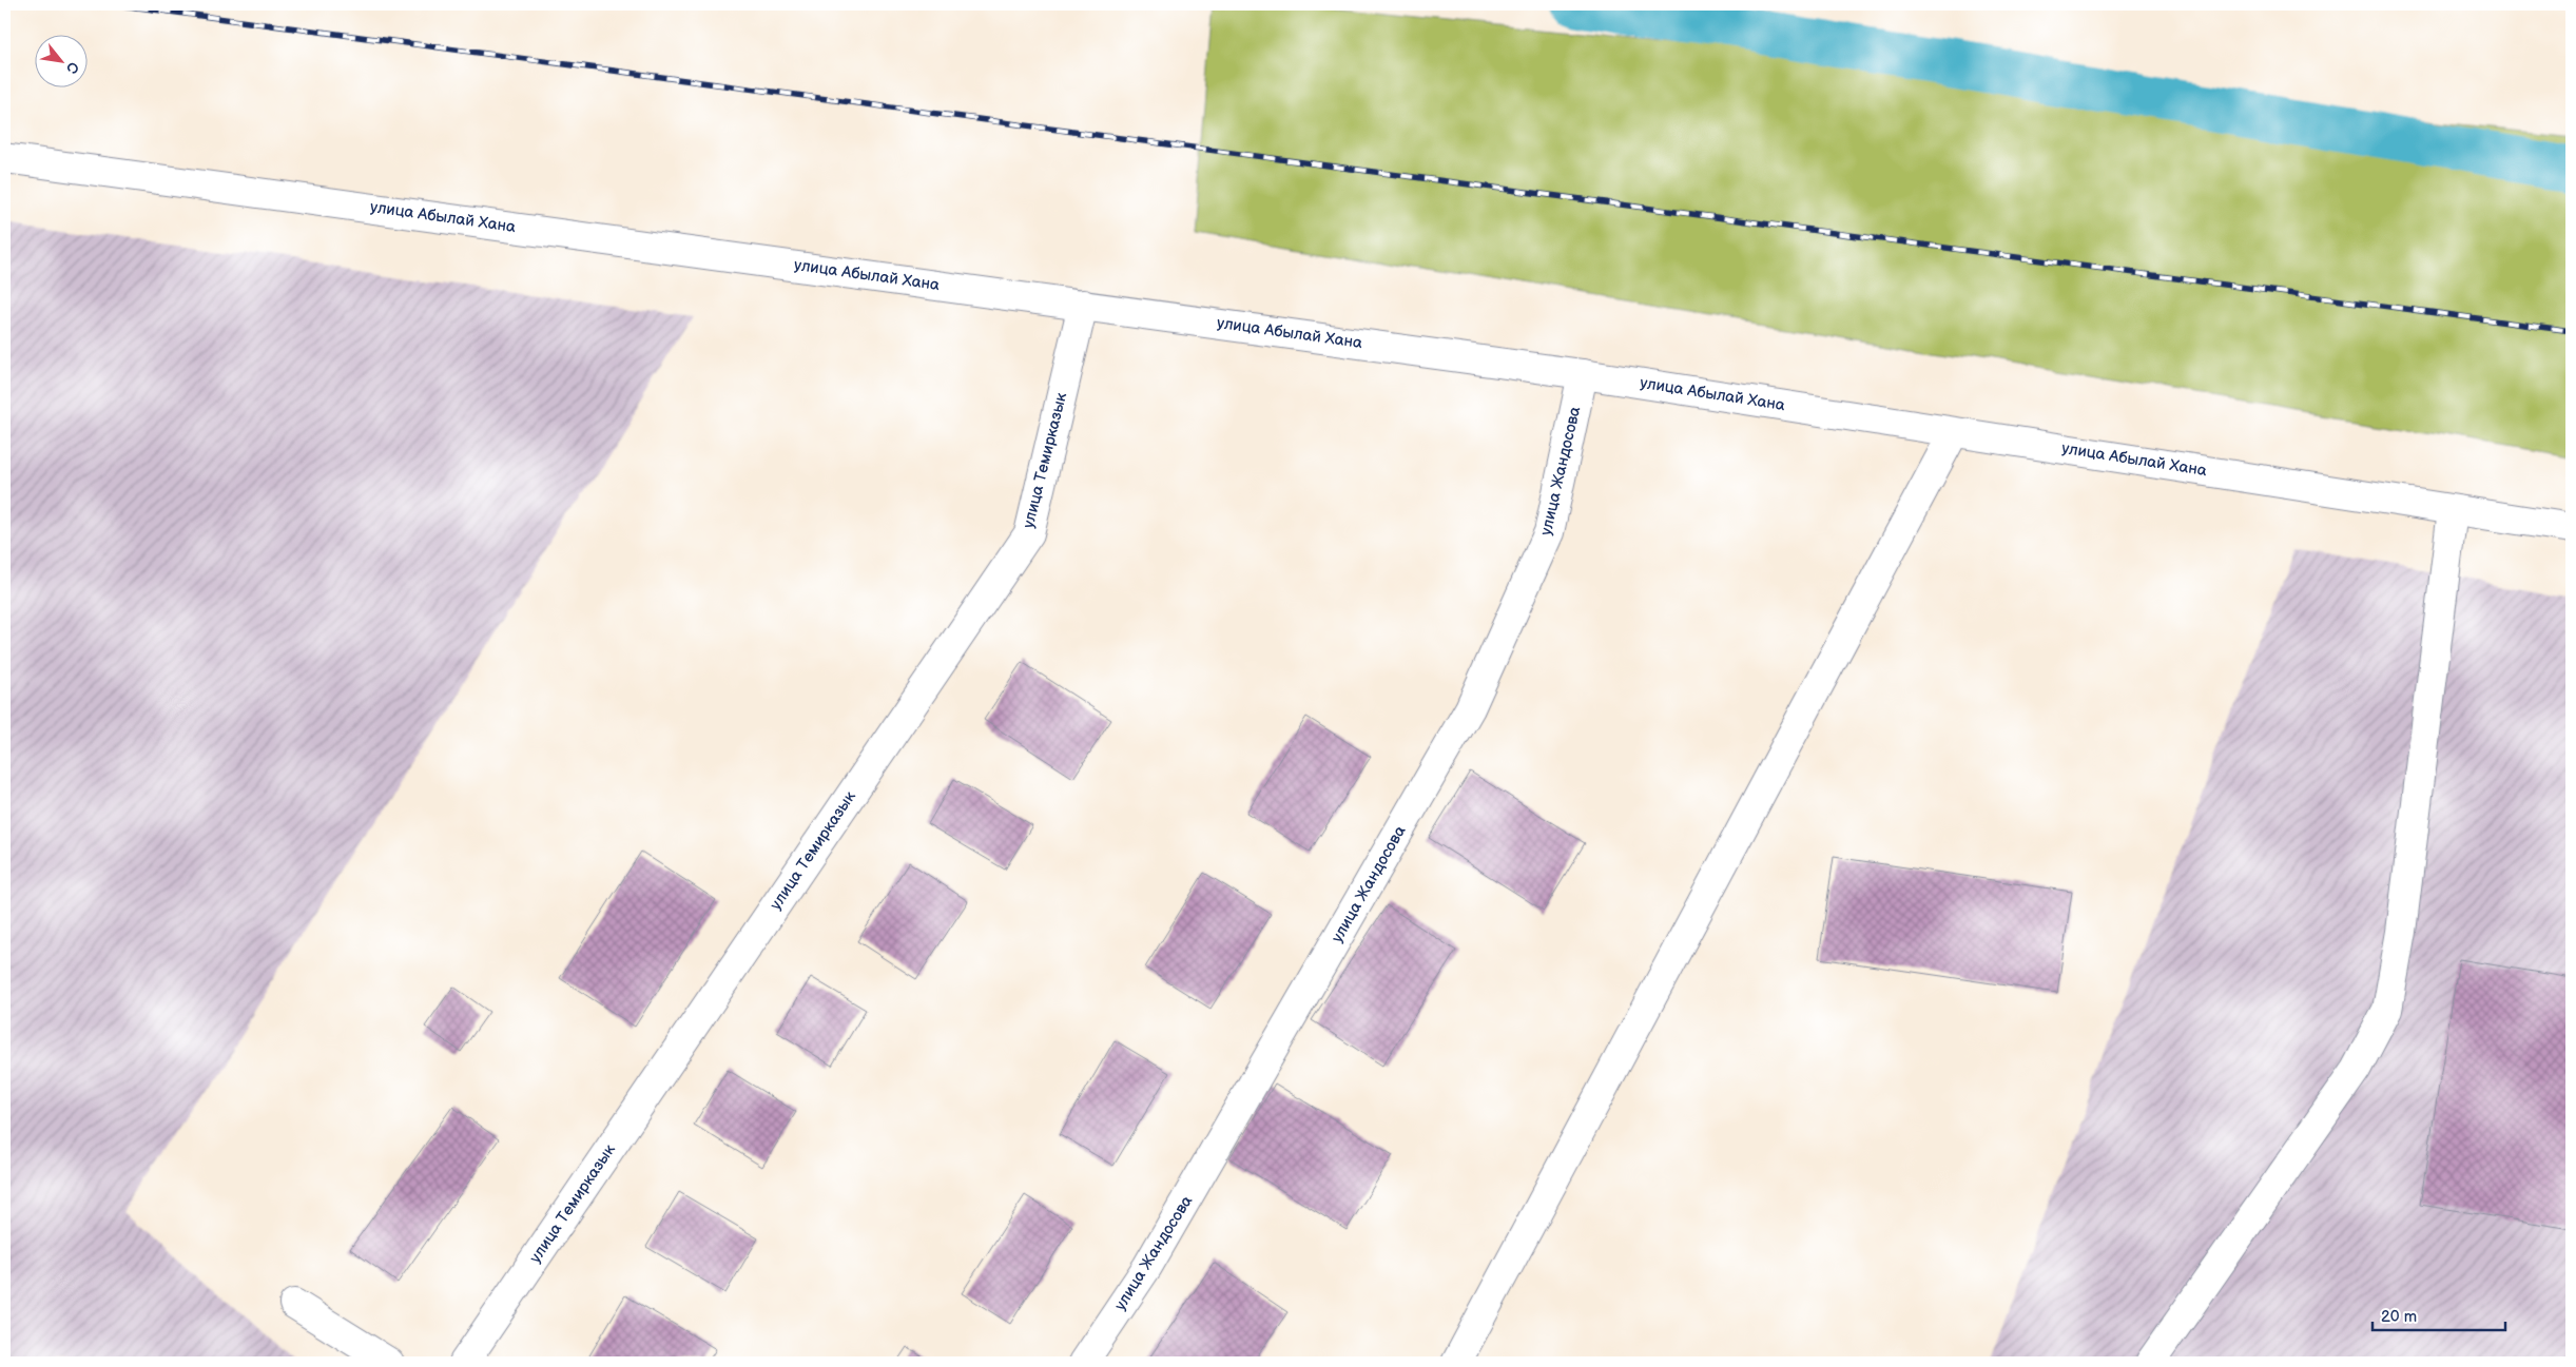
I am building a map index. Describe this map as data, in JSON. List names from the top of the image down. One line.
{"streets":{"main road":["улица Абылай Хана","улица Темирказык","улица Жандосова"]},"crossings":[["улица Абылай Хана","улица Темирказык"],["улица Абылай Хана","улица Жандосова"]],"scale_bar":"20 m","north":"bottom right"}
